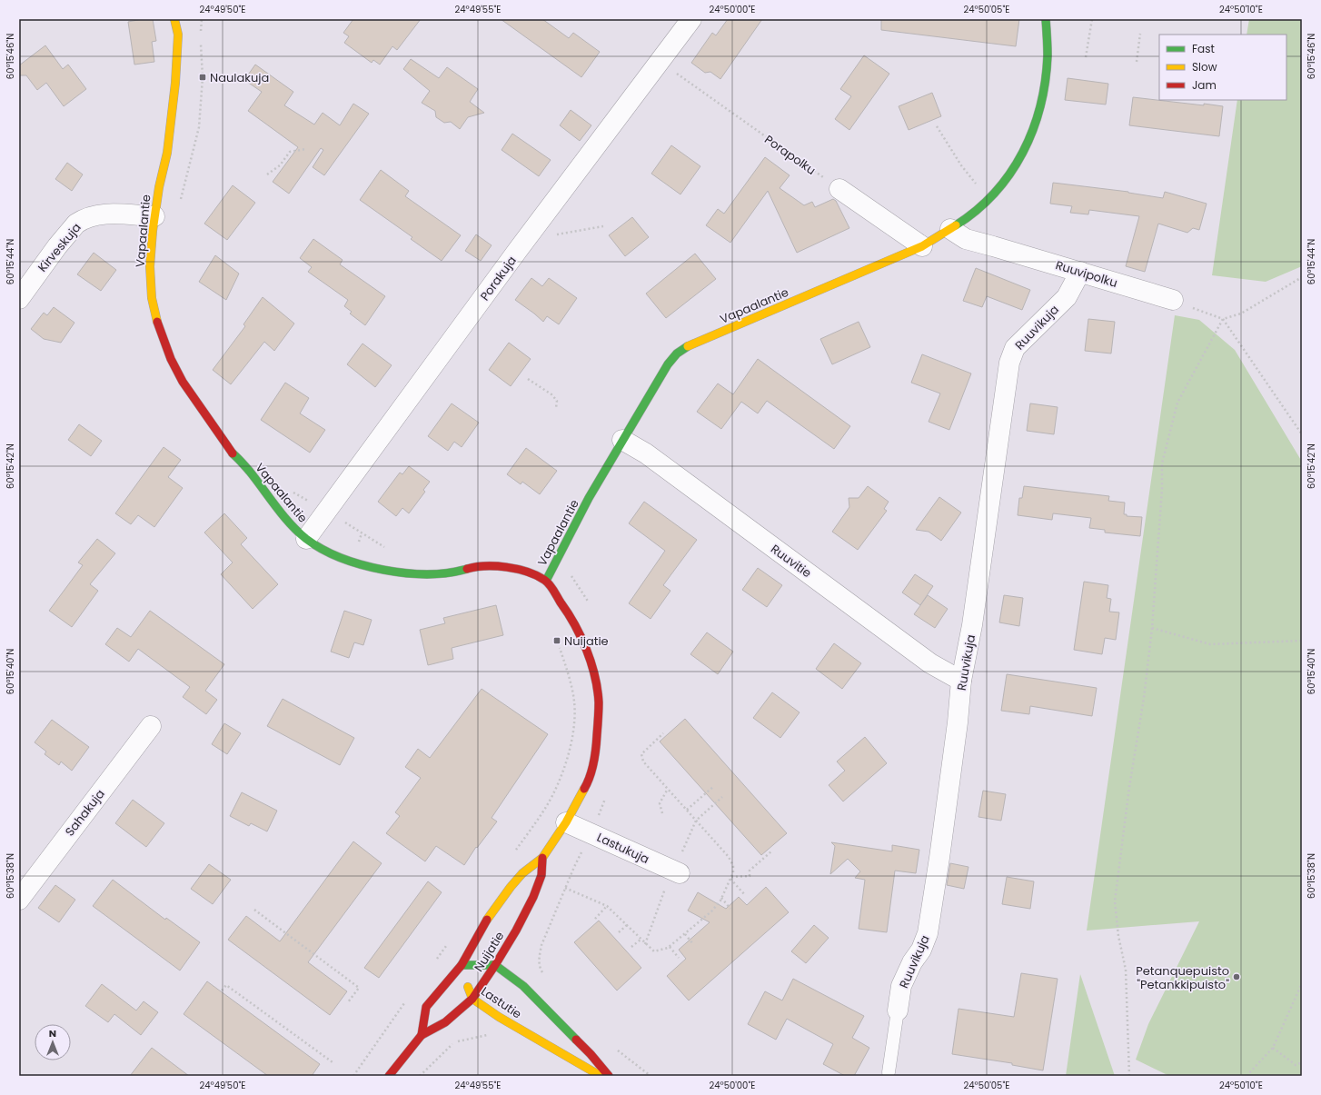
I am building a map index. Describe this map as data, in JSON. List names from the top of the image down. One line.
{"streets":{"street":["Vapaalantie","Kirveskuja","Ruuvipolku","Porakuja","Ruuvikuja","Ruuvitie","Sahakuja","Lastukuja","Nuijatie","Lastutie"],"path":["Porapolku"]},"crossings":[["Porapolku","Porakuja"],["Vapaalantie","Kirveskuja"],["Vapaalantie","Ruuvipolku"],["Vapaalantie","Porakuja"],["Vapaalantie","Ruuvitie"],["Vapaalantie","Nuijatie"],["Ruuvipolku","Ruuvikuja"],["Ruuvikuja","Ruuvitie"],["Lastukuja","Nuijatie"],["Nuijatie","Lastutie"]],"places":{"transit":["Naulakuja","Nuijatie"],"other":["Petanquepuisto \"Petankkipuisto\""]},"legend":["Fast","Slow","Jam"],"north":"top","coordinates":["24°49'50\"E","24°49'55\"E","24°50'00\"E","24°50'05\"E","24°50'10\"E","60°15'46\"N","60°15'44\"N","60°15'42\"N","60°15'40\"N","60°15'38\"N"]}
